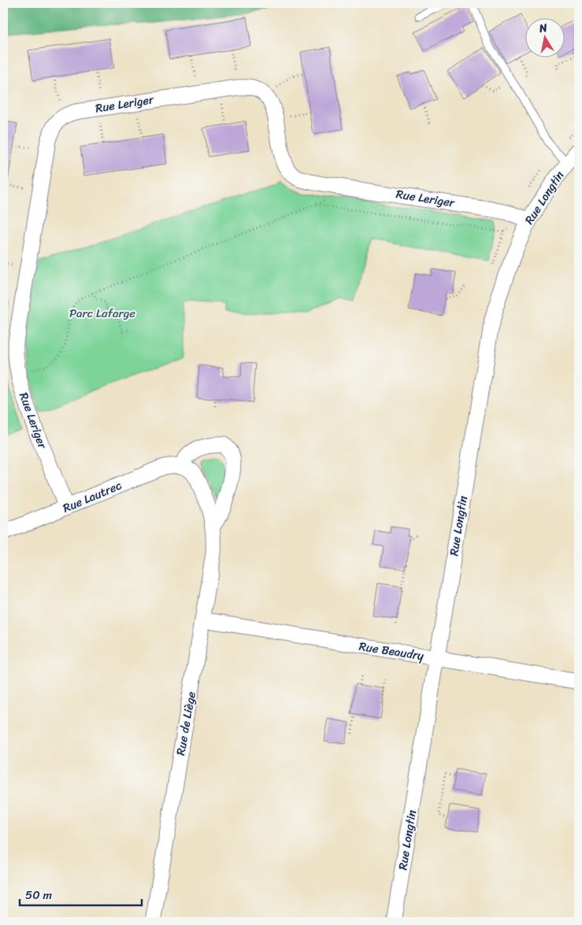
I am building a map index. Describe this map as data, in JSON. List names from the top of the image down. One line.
{"streets":{"street":["Rue Leriger","Rue Longtin","Rue Lautrec","Rue Beaudry","Rue de Liège"]},"crossings":[["Rue Leriger","Rue Longtin"],["Rue Leriger","Rue Lautrec"],["Rue Longtin","Rue Beaudry"],["Rue Lautrec","Rue de Liège"],["Rue Beaudry","Rue de Liège"]],"parks":["Parc Lafarge"],"scale_bar":"50 m","north":"top"}
